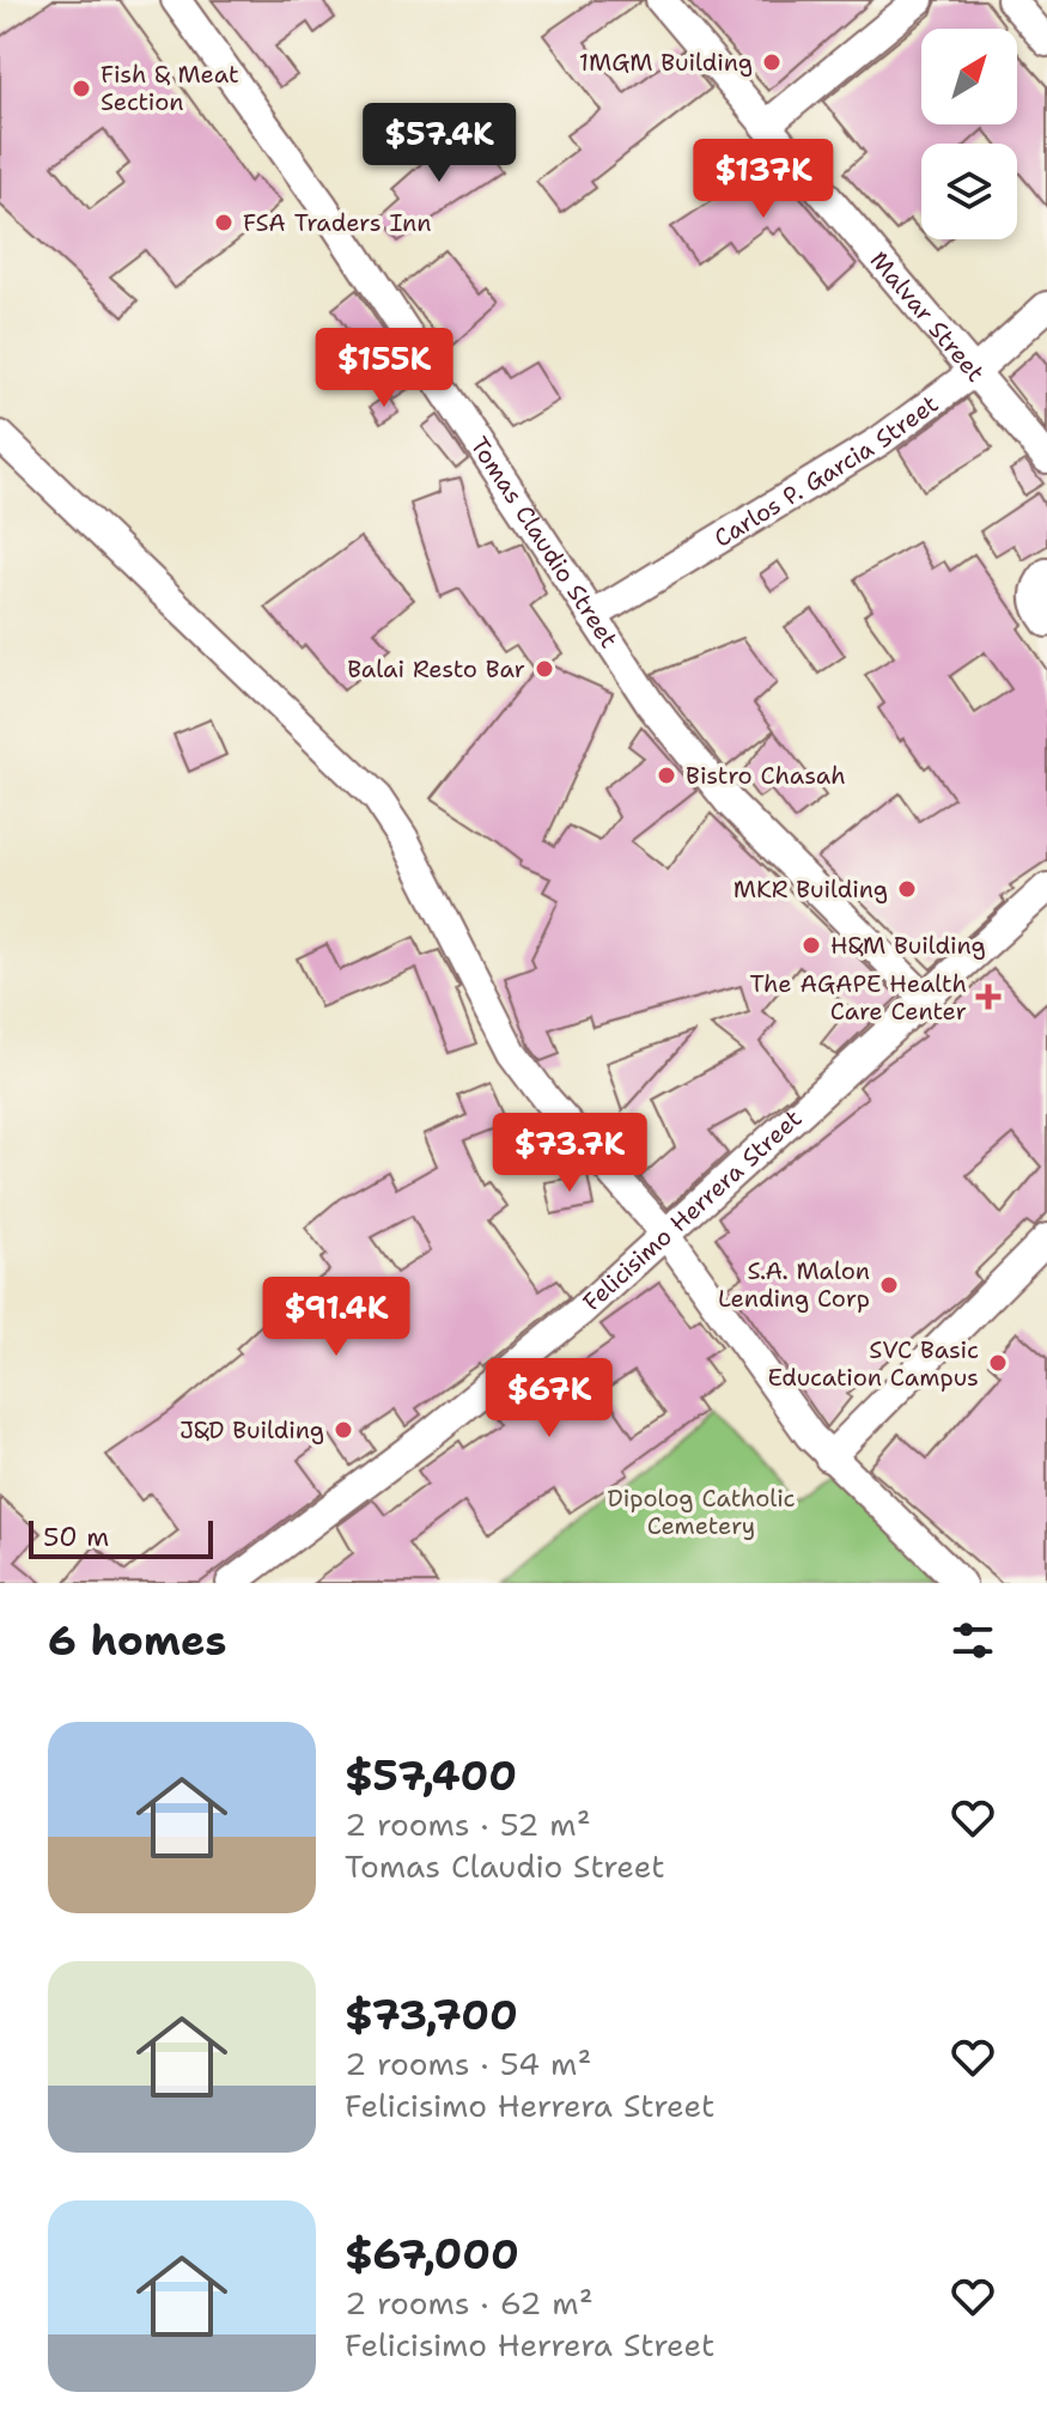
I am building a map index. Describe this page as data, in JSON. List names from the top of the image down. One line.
{"streets":{"street":["Malvar Street","Carlos P. Garcia Street","Tomas Claudio Street","Felicisimo Herrera Street"]},"crossings":[["Malvar Street","Carlos P. Garcia Street"],["Carlos P. Garcia Street","Tomas Claudio Street"],["Tomas Claudio Street","Felicisimo Herrera Street"]],"parks":["Dipolog Catholic Cemetery"],"places":{"other":["1MGM Building","Fish & Meat Section","FSA Traders Inn","Balai Resto Bar","Bistro Chasah","MKR Building","H&M Building","S.A. Malon Lending Corp","SVC Basic Education Campus","J&D Building"],"health":["The AGAPE Health Care Center"]},"scale_bar":"50 m","north":"top right","page":{"price":["$57.4K","$137K","$155K","$73.7K","$91.4K","$67K"],"scale":"50 m","heading":"6 homes","list":[{"name":"$57,400","note":"2 rooms · 52 m² · Tomas Claudio Street"},{"name":"$73,700","note":"2 rooms · 54 m² · Felicisimo Herrera Street"},{"name":"$67,000","note":"2 rooms · 62 m² · Felicisimo Herrera Street"}]}}
